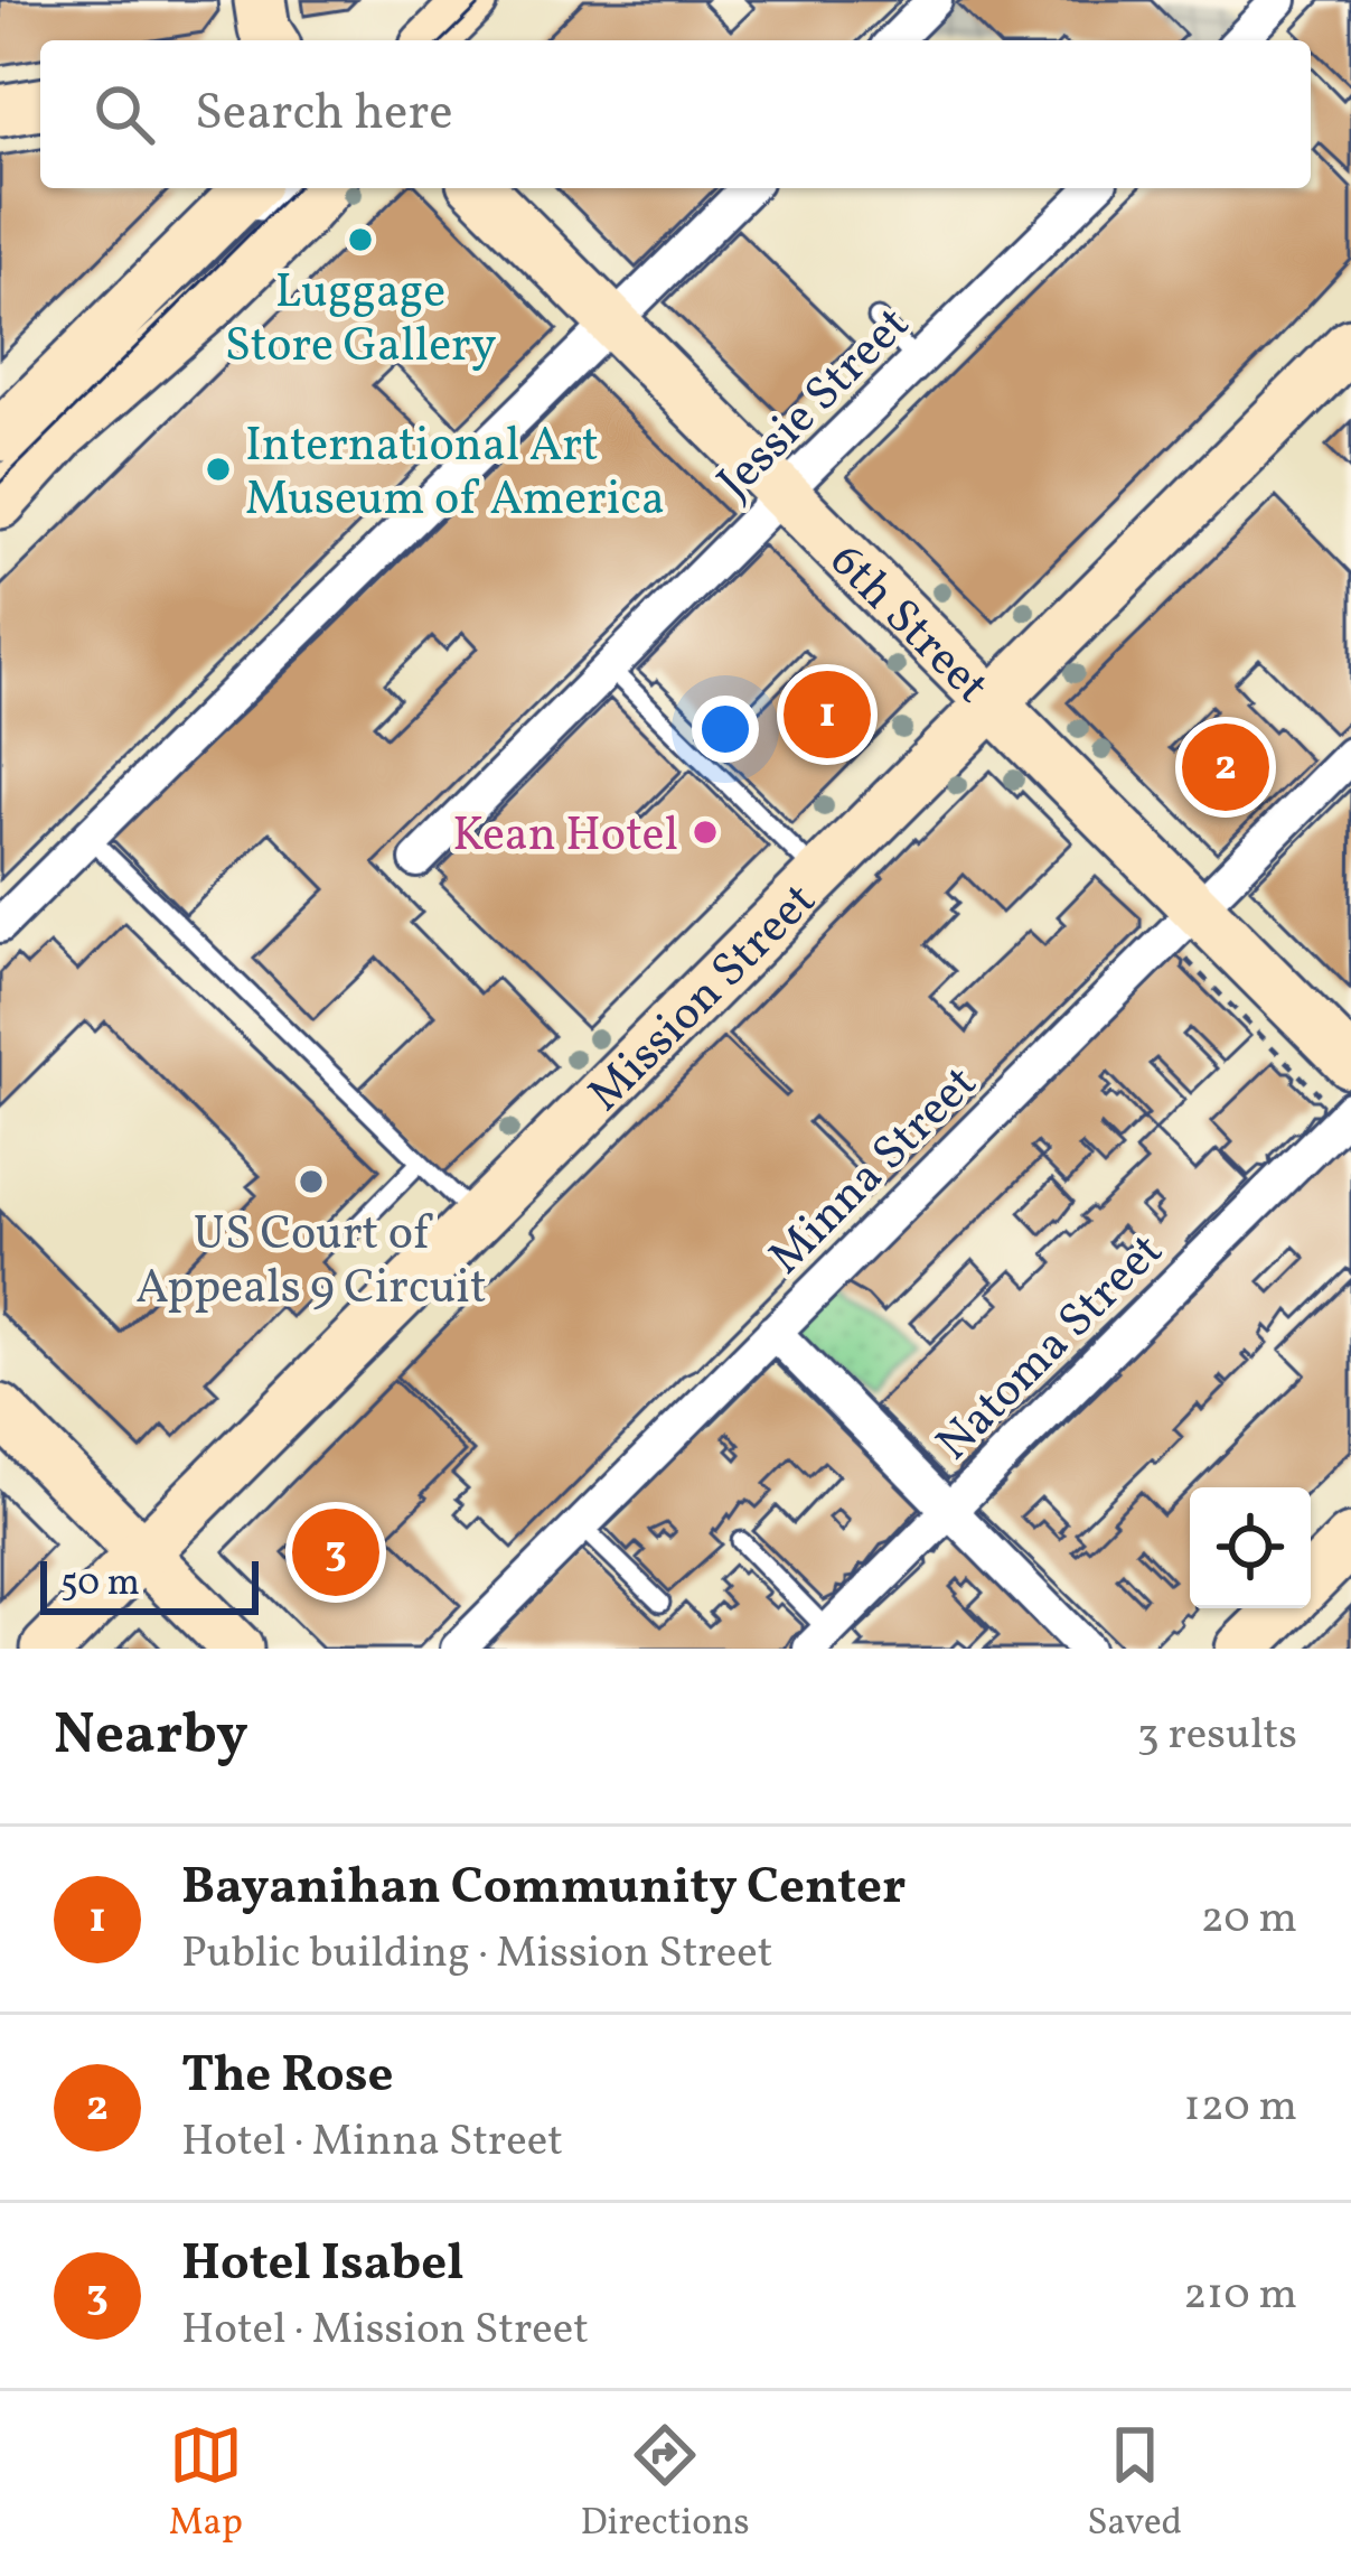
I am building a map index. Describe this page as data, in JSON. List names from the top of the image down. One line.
{"streets":{"main road":["6th Street","Mission Street"],"street":["Jessie Street","Minna Street","Natoma Street"]},"crossings":[["Jessie Street","6th Street"],["6th Street","Mission Street"],["6th Street","Minna Street"],["6th Street","Natoma Street"]],"places":["Luggage Store Gallery","International Art Museum of America","Kean Hotel","US Court of Appeals 9 Circuit"],"scale_bar":"50 m","page":{"search":"Search here","pins":["1","2","3"],"scale":"50 m","heading":["Nearby","3 results"],"list":[{"mark":"1","name":"Bayanihan Community Center","note":"Public building · Mission Street","value":"20 m"},{"mark":"2","name":"The Rose","note":"Hotel · Minna Street","value":"120 m"},{"mark":"3","name":"Hotel Isabel","note":"Hotel · Mission Street","value":"210 m"}],"nav":["Map","Directions","Saved"]}}
